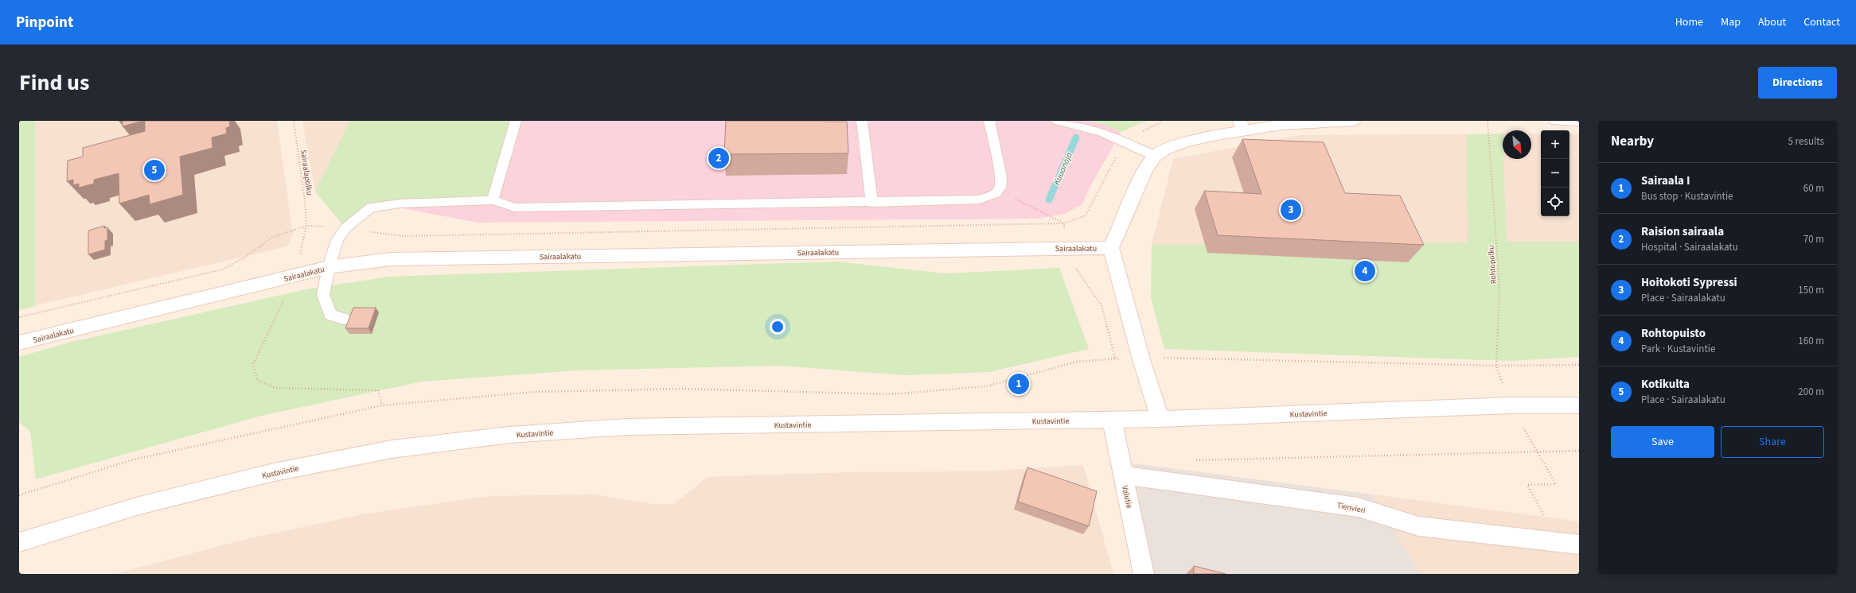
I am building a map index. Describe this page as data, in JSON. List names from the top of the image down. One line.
{"streets":{"street":["Sairaalakatu","Kustavintie","Valutie","Tienvieri"],"path":["Sairaalapolku","Rohtopolku"]},"crossings":[["Sairaalapolku","Sairaalakatu"],["Rohtopolku","Kustavintie"],["Rohtopolku","Tienvieri"],["Kustavintie","Valutie"],["Valutie","Tienvieri"]],"water":["Kuuanoja"],"north":"bottom right","page":{"header":"Pinpoint","nav":["Home","Map","About","Contact"],"title":"Find us","buttons":["Directions",["Save","Share"]],"heading":["Nearby","5 results"],"map_buttons":["+","−"],"pins":["2","5","3","4","1"],"list":[{"mark":"1","name":"Sairaala I","note":"Bus stop · Kustavintie","value":"60 m"},{"mark":"2","name":"Raision sairaala","note":"Hospital · Sairaalakatu","value":"70 m"},{"mark":"3","name":"Hoitokoti Sypressi","note":"Place · Sairaalakatu","value":"150 m"},{"mark":"4","name":"Rohtopuisto","note":"Park · Kustavintie","value":"160 m"},{"mark":"5","name":"Kotikulta","note":"Place · Sairaalakatu","value":"200 m"}]}}
